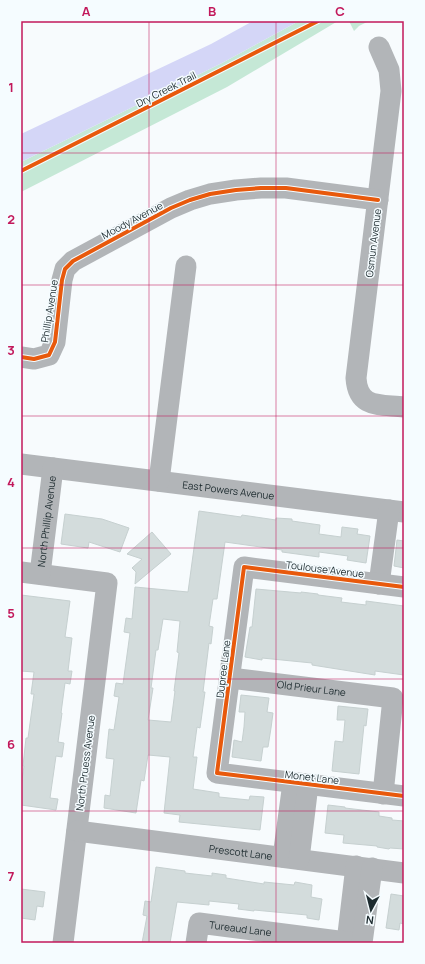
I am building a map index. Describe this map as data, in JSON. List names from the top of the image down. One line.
{"streets":{"street":["Moody Avenue","Osmun Avenue","Phillip Avenue","East Powers Avenue","North Phillip Avenue","Toulouse Avenue","Dupree Lane","Old Prieur Lane","North Pruess Avenue","Monet Lane","Prescott Lane","Tureaud Lane"],"cycle path":["Dry Creek Trail"]},"crossings":[["Moody Avenue","Osmun Avenue"],["Moody Avenue","Phillip Avenue"],["East Powers Avenue","North Phillip Avenue"],["North Phillip Avenue","North Pruess Avenue"],["Toulouse Avenue","Dupree Lane"],["Dupree Lane","Old Prieur Lane"],["Dupree Lane","Monet Lane"],["Old Prieur Lane","Monet Lane"],["North Pruess Avenue","Prescott Lane"]],"north":"bottom","grid":{"columns":["A","B","C"],"rows":["1","2","3","4","5","6","7"]}}
